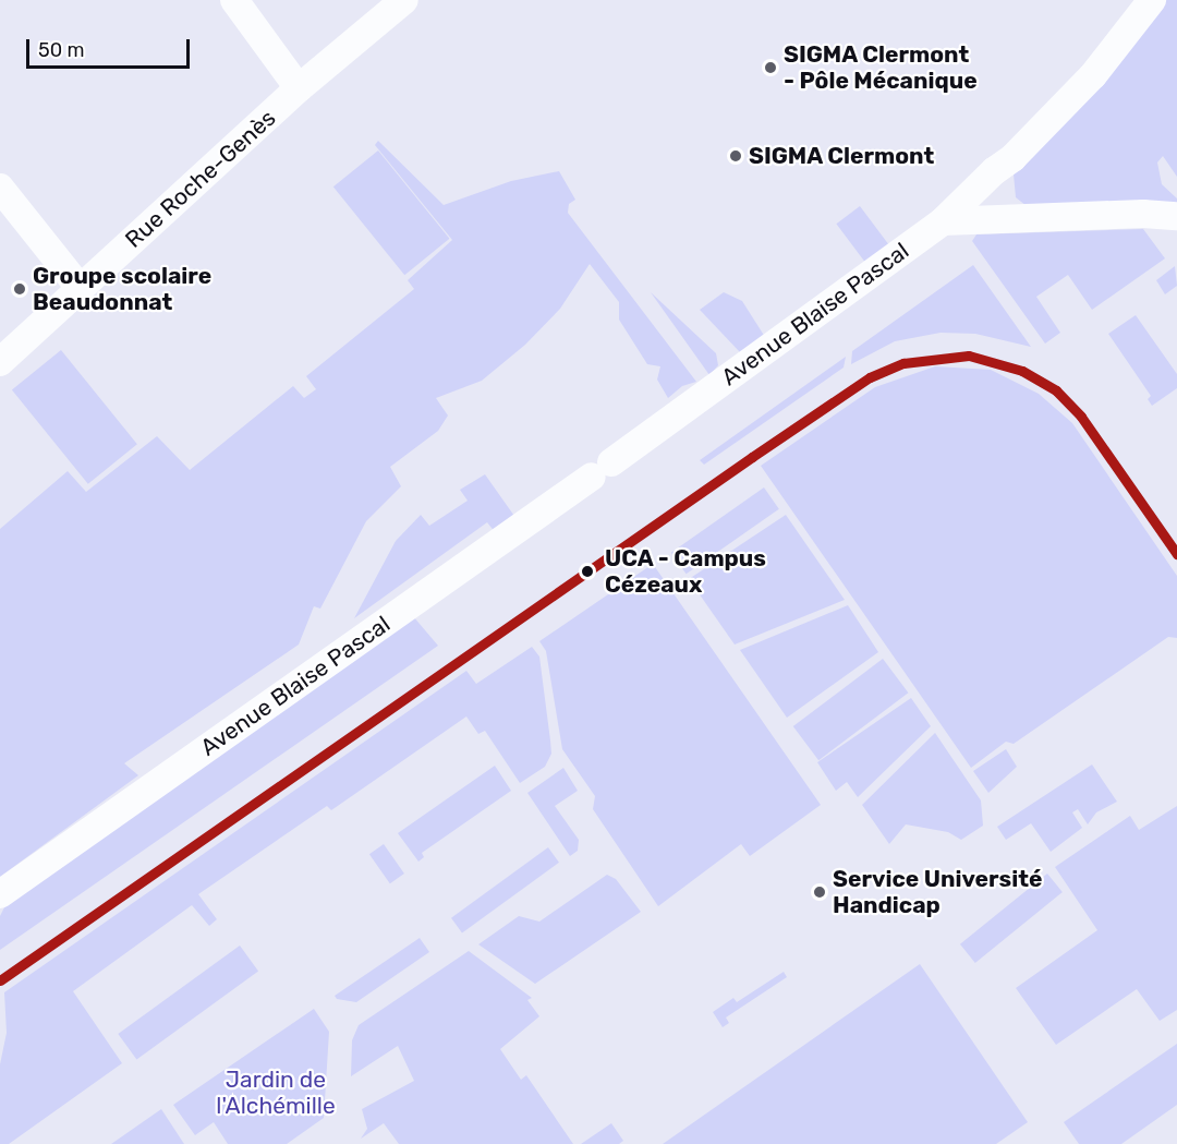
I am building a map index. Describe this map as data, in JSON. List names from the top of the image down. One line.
{"streets":{"street":["Rue Roche-Genès","Avenue Blaise Pascal"]},"parks":["Jardin de l'Alchémille"],"places":["SIGMA Clermont - Pôle Mécanique","SIGMA Clermont","Groupe scolaire Beaudonnat","UCA - Campus Cézeaux","Service Université Handicap"],"scale_bar":"50 m"}
